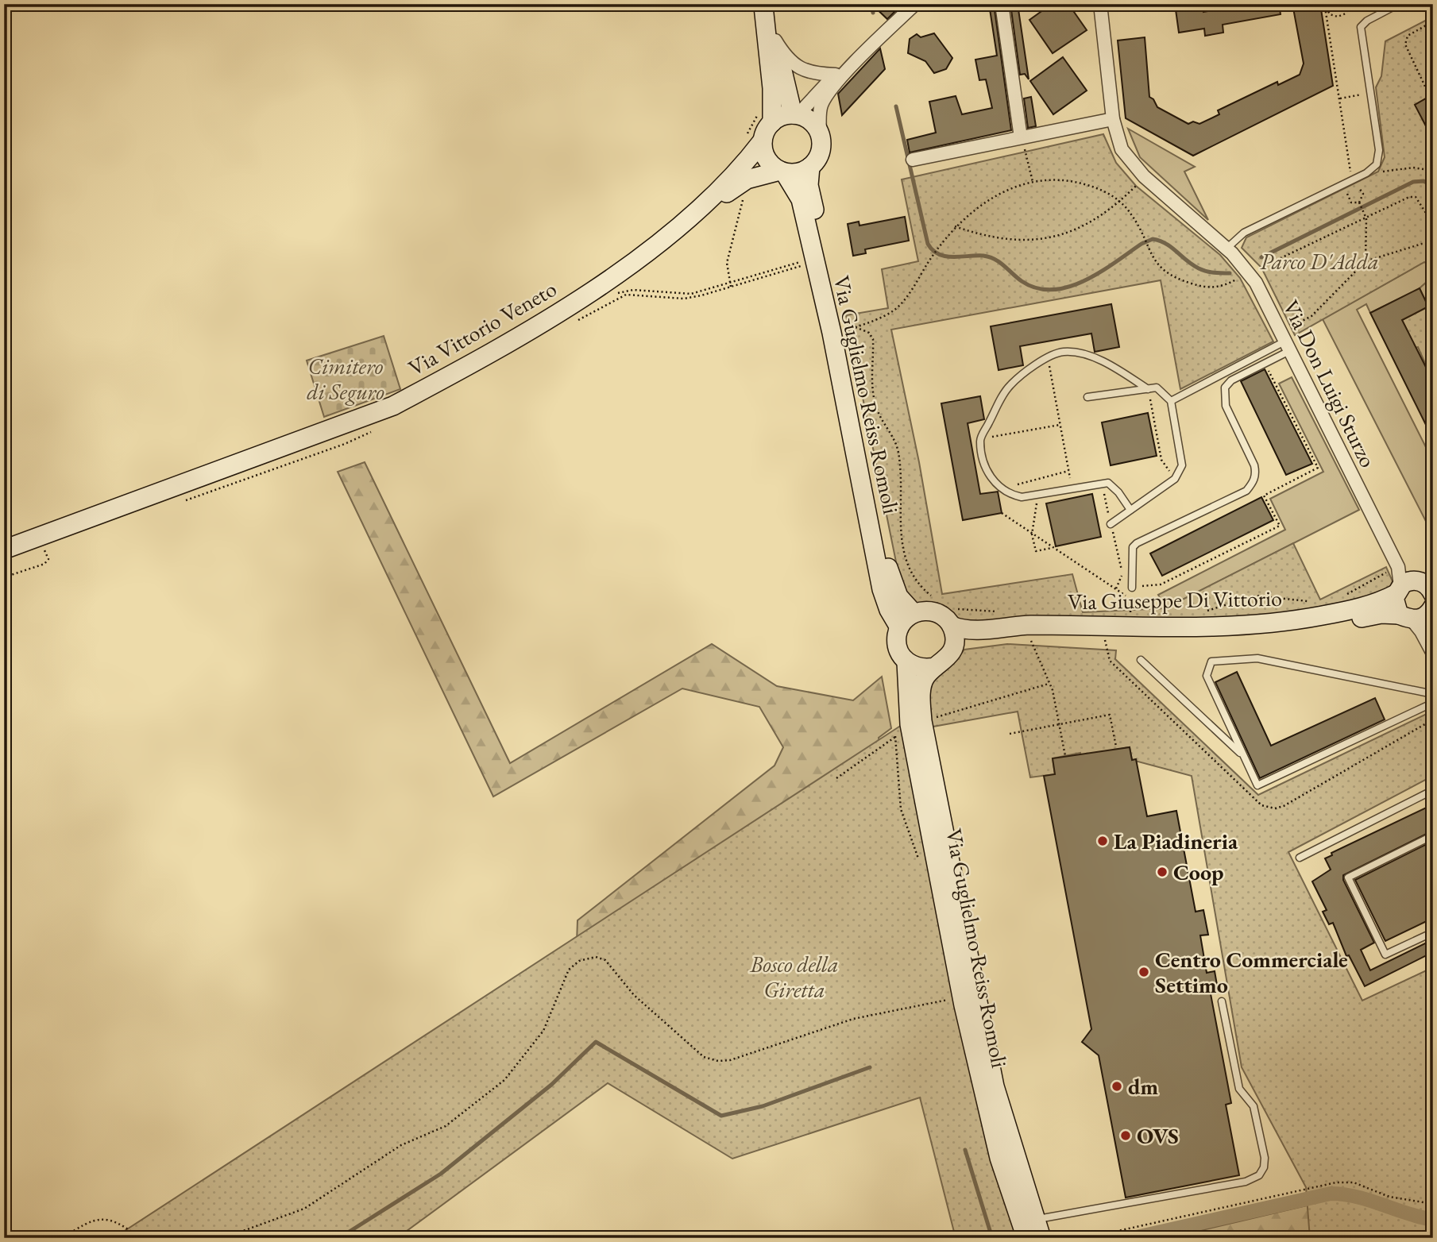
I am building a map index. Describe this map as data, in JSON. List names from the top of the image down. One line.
{"streets":{"street":["Via Vittorio Veneto","Via Don Luigi Sturzo","Via Guglielmo Reiss Romoli","Via Giuseppe Di Vittorio"]},"crossings":[["Via Don Luigi Sturzo","Via Giuseppe Di Vittorio"],["Via Guglielmo Reiss Romoli","Via Giuseppe Di Vittorio"]],"parks":["Parco D'Adda","Cimitero di Seguro","Bosco della Giretta"],"places":["La Piadineria","Coop","Centro Commerciale Settimo","dm","OVS"]}
